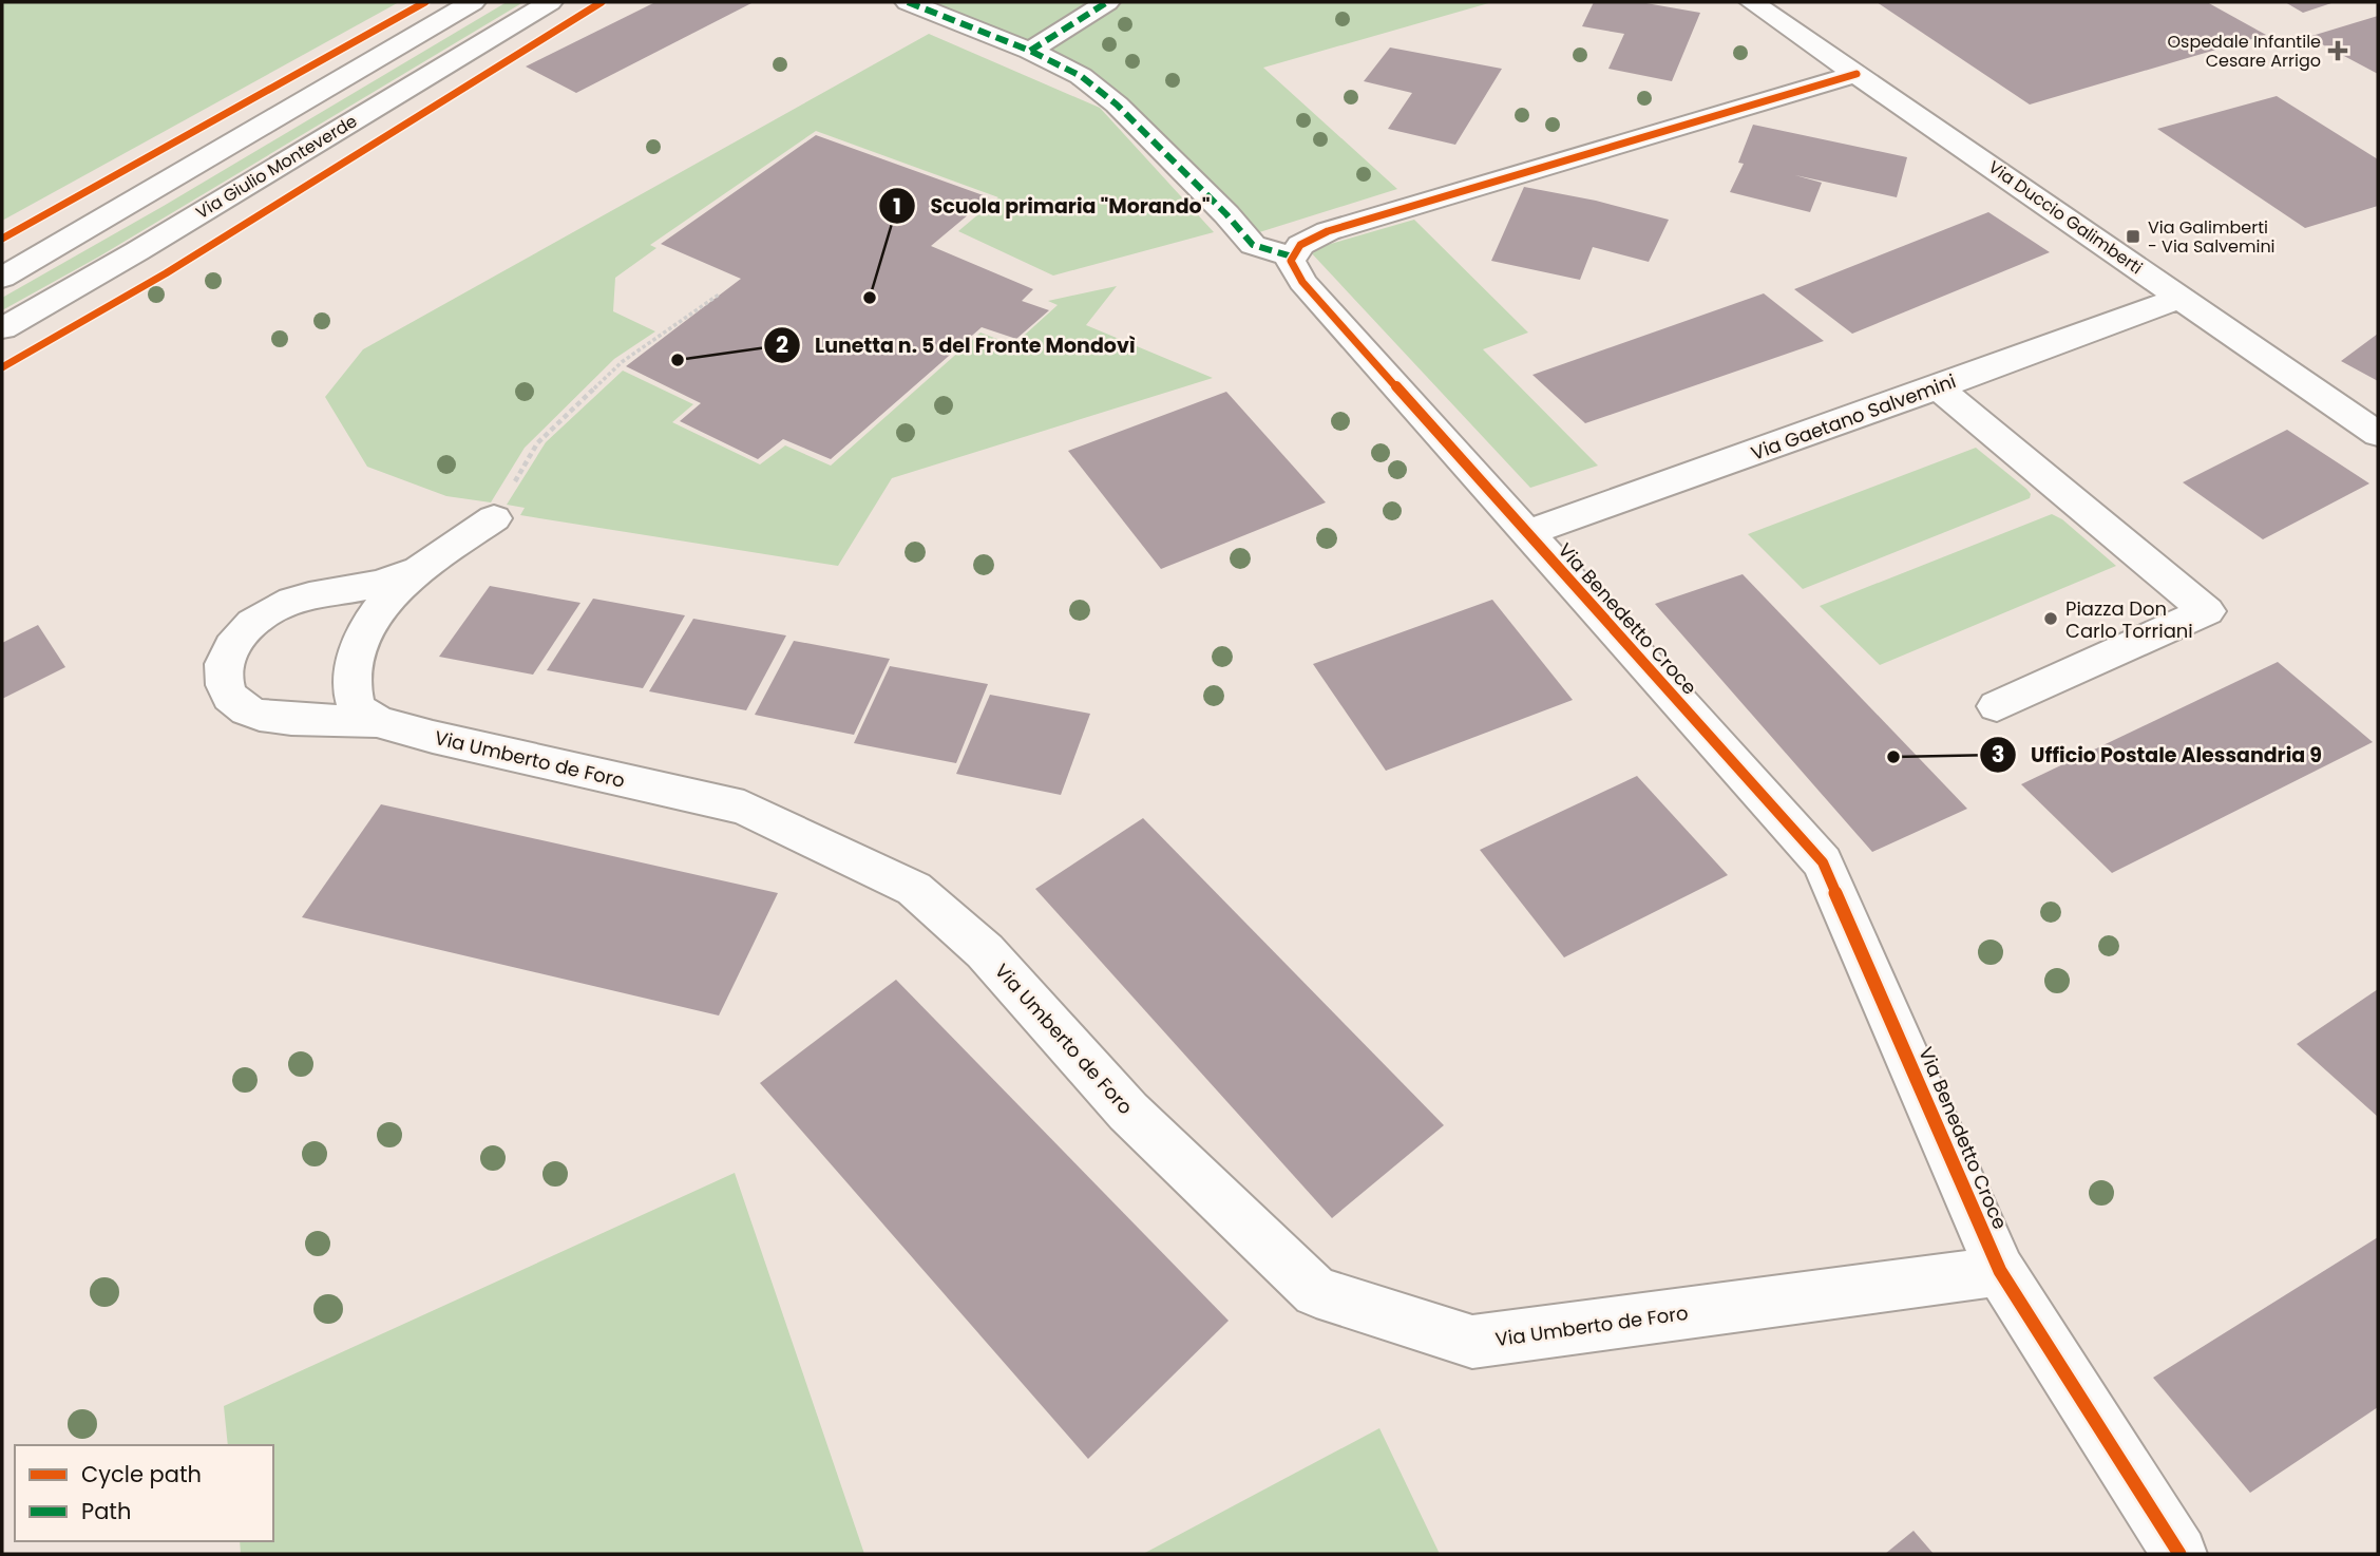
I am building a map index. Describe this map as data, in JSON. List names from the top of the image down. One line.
{"streets":{"street":["Via Giulio Monteverde","Via Duccio Galimberti","Via Gaetano Salvemini","Via Benedetto Croce","Via Umberto de Foro"]},"crossings":[["Via Duccio Galimberti","Via Gaetano Salvemini"],["Via Gaetano Salvemini","Via Benedetto Croce"],["Via Benedetto Croce","Via Umberto de Foro"]],"places":{"health":["Ospedale Infantile Cesare Arrigo"],"transit":["Via Galimberti - Via Salvemini"],"other":["Scuola primaria \"Morando\"","Lunetta n. 5 del Fronte Mondovì","Piazza Don Carlo Torriani","Ufficio Postale Alessandria 9"]},"legend":["Cycle path","Path"]}
